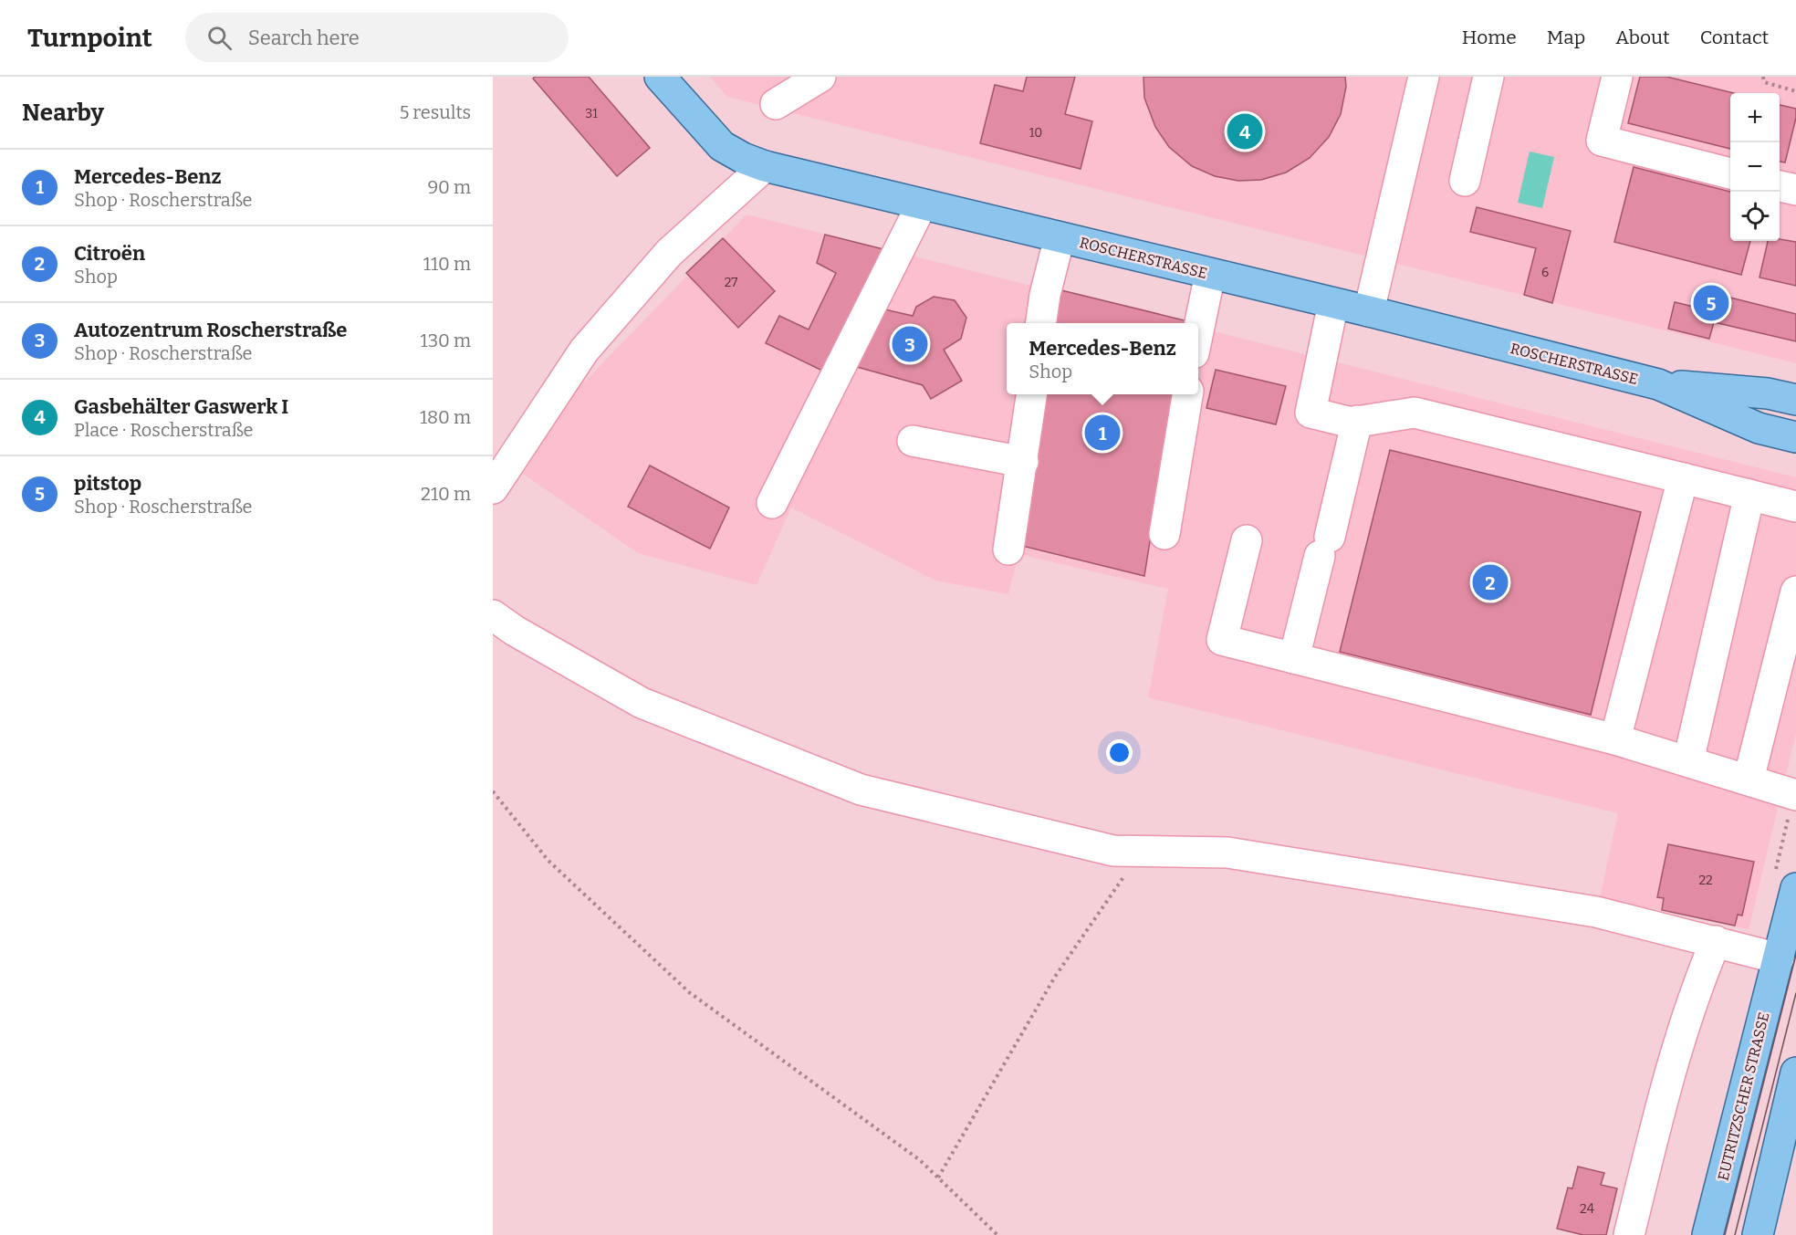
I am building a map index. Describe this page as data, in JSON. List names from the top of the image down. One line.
{"streets":{"main road":["ROSCHERSTRASSE","EUTRITZSCHER STRASSE"]},"house_numbers":["31","10","6","27","22","24"],"page":{"header":"Turnpoint","search":"Search here","nav":["Home","Map","About","Contact"],"heading":["Nearby","5 results"],"map_buttons":["+","−"],"pins":["4","5","3","1","2"],"list":[{"mark":"1","name":"Mercedes-Benz","note":"Shop · Roscherstraße","value":"90 m"},{"mark":"2","name":"Citroën","note":"Shop","value":"110 m"},{"mark":"3","name":"Autozentrum Roscherstraße","note":"Shop · Roscherstraße","value":"130 m"},{"mark":"4","name":"Gasbehälter Gaswerk I","note":"Place · Roscherstraße","value":"180 m"},{"mark":"5","name":"pitstop","note":"Shop · Roscherstraße","value":"210 m"}],"popup":["Mercedes-Benz","Shop"]}}
